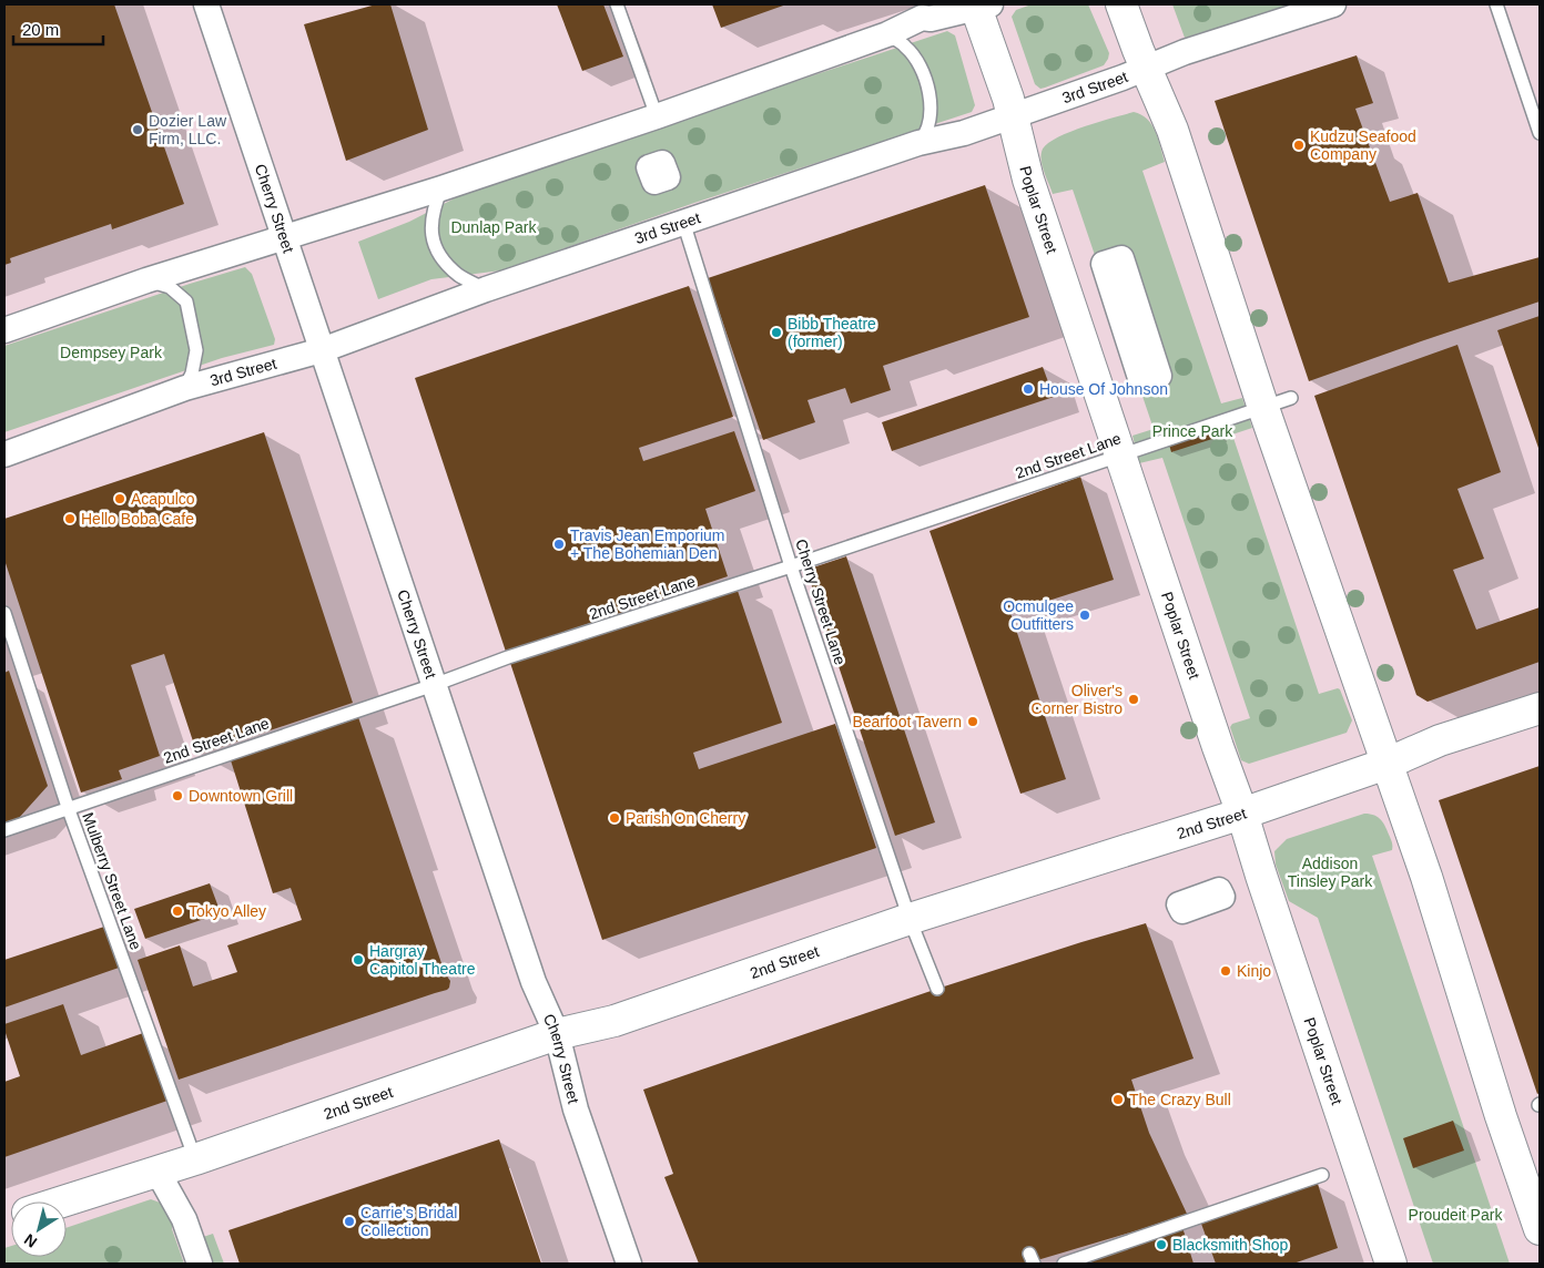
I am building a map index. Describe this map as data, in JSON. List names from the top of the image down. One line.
{"streets":{"street":["3rd Street","Cherry Street","Poplar Street","2nd Street"],"lane":["2nd Street Lane","Cherry Street Lane","Mulberry Street Lane"]},"crossings":[["3rd Street","Cherry Street"],["3rd Street","Poplar Street"],["3rd Street","Cherry Street Lane"],["Cherry Street","2nd Street Lane"],["Cherry Street","2nd Street"],["Poplar Street","2nd Street Lane"],["Poplar Street","2nd Street"],["2nd Street Lane","Cherry Street Lane"],["2nd Street Lane","Mulberry Street Lane"],["Cherry Street Lane","2nd Street"],["2nd Street","Mulberry Street Lane"]],"parks":["Dunlap Park","Dempsey Park","Prince Park","Addison Tinsley Park","Proudeit Park"],"places":["Dozier Law Firm, LLC.","Kudzu Seafood Company","Bibb Theatre (former)","House Of Johnson","Acapulco","Hello Boba Cafe","Travis Jean Emporium + The Bohemian Den","Ocmulgee Outfitters","Oliver's Corner Bistro","Bearfoot Tavern","Downtown Grill","Parish On Cherry","Tokyo Alley","Hargray Capitol Theatre","Kinjo","The Crazy Bull","Carrie's Bridal Collection","Blacksmith Shop"],"scale_bar":"20 m","north":"bottom left"}
